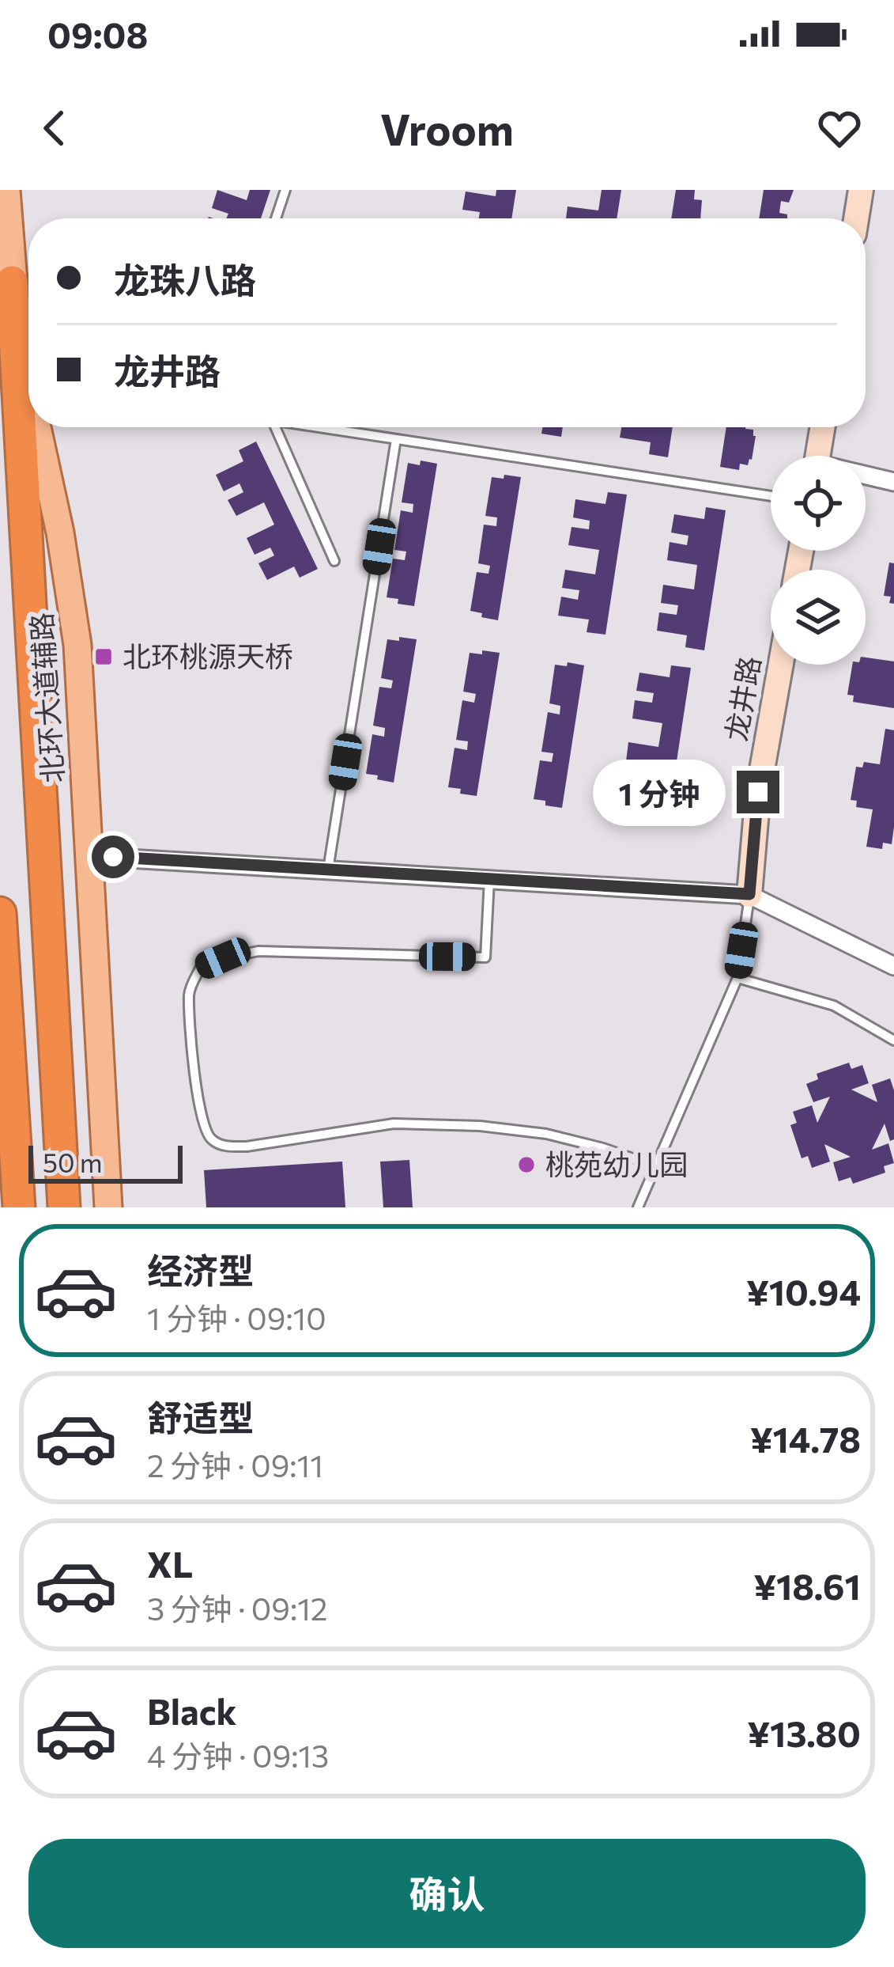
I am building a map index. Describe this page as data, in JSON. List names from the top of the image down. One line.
{"streets":{"main road":["北环大道辅路"],"street":["龙井路"]},"places":{"transit":["北环桃源天桥"],"other":["桃苑幼儿园"]},"scale_bar":"50 m","page":{"status":"09:08","header":"Vroom","banner":["龙珠八路","龙井路"],"bubble":"1 分钟","scale":"50 m","list":[{"name":"经济型","note":"1 分钟 · 09:10","value":"¥10.94"},{"name":"舒适型","note":"2 分钟 · 09:11","value":"¥14.78"},{"name":"XL","note":"3 分钟 · 09:12","value":"¥18.61"},{"name":"Black","note":"4 分钟 · 09:13","value":"¥13.80"}],"buttons":"确认"}}
